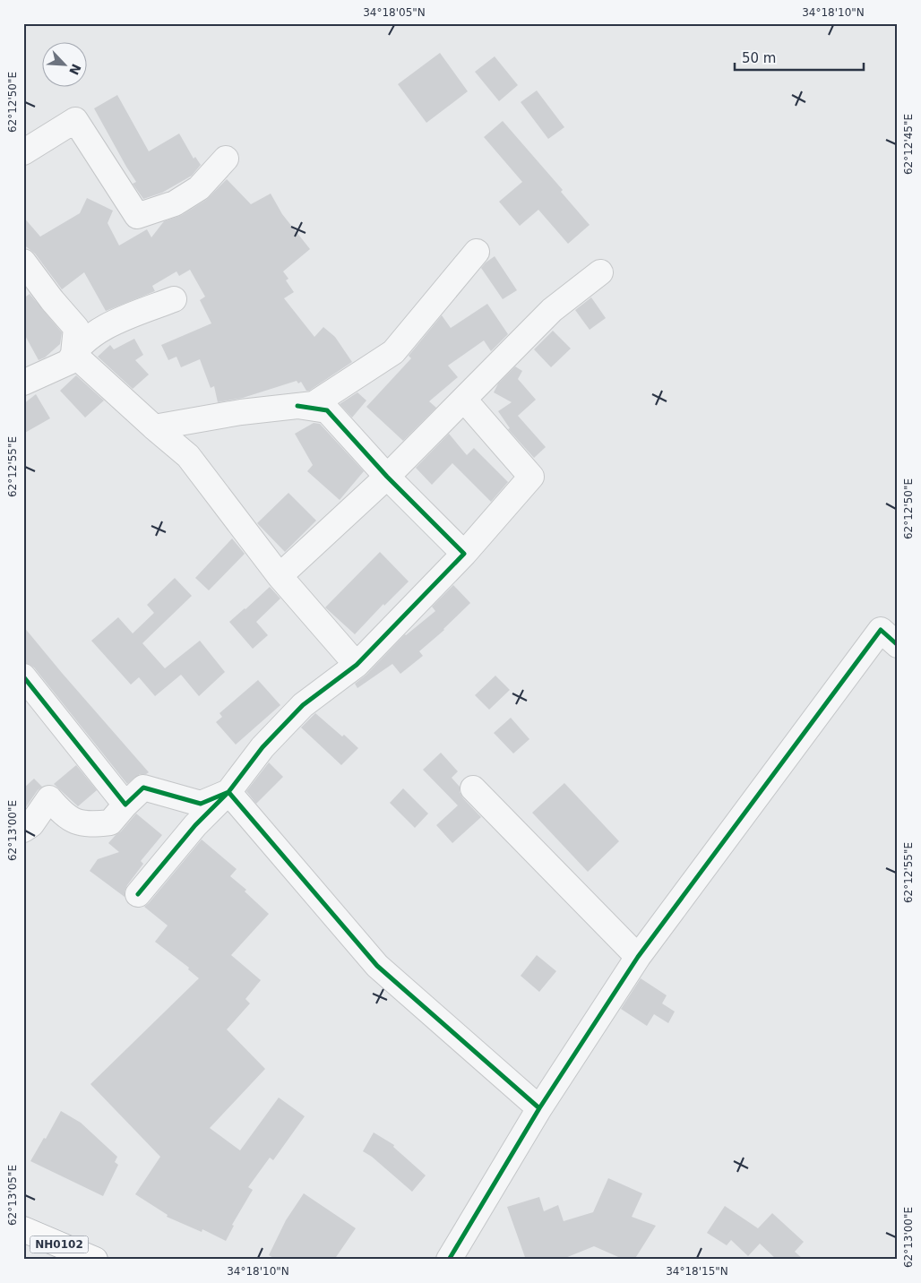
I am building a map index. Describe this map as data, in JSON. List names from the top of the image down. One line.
{"streets":{"highway":["NH0102"]},"scale_bar":"50 m","north":"bottom right","coordinates":["34°18'05\"N","34°18'10\"N","62°12'50\"E","62°12'45\"E","62°12'55\"E","62°13'00\"E","62°13'05\"E","34°18'15\"N"]}
